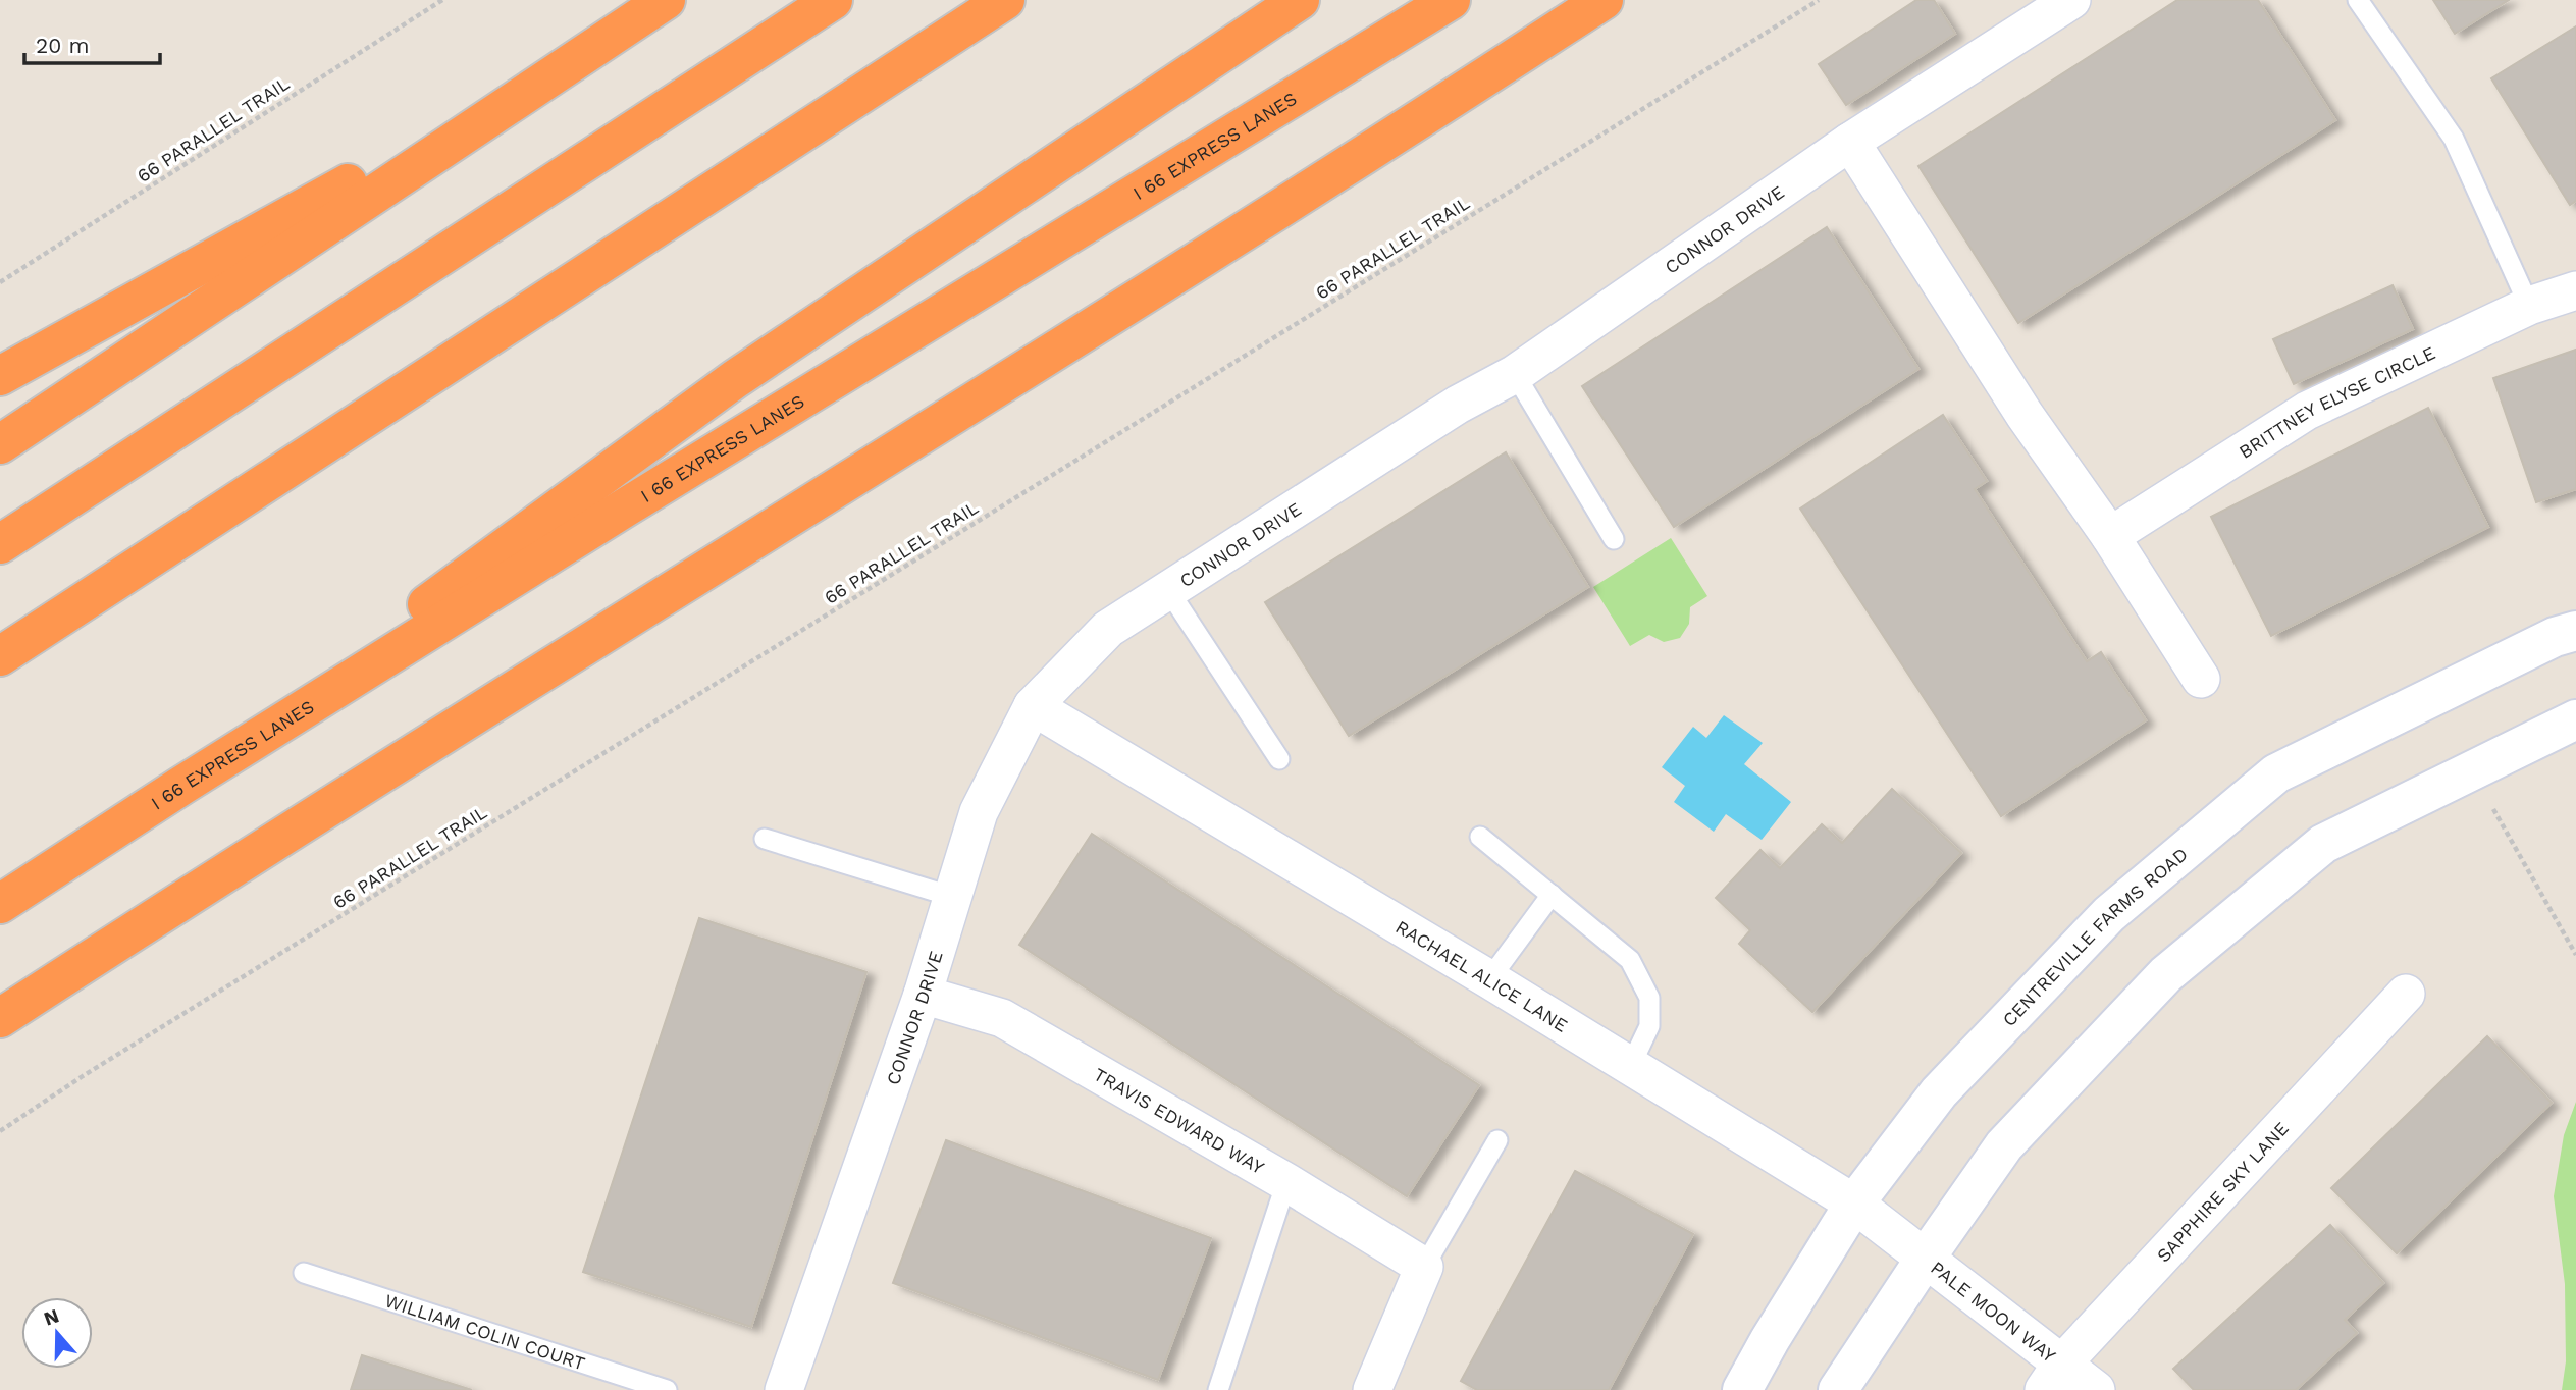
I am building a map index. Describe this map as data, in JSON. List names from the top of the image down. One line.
{"streets":{"highway":["I 66 EXPRESS LANES"],"street":["CONNOR DRIVE","BRITTNEY ELYSE CIRCLE","CENTREVILLE FARMS ROAD","RACHAEL ALICE LANE","TRAVIS EDWARD WAY","SAPPHIRE SKY LANE","PALE MOON WAY"],"lane":["WILLIAM COLIN COURT"],"path":["66 PARALLEL TRAIL"]},"crossings":[["CONNOR DRIVE","RACHAEL ALICE LANE"],["CONNOR DRIVE","TRAVIS EDWARD WAY"],["CENTREVILLE FARMS ROAD","RACHAEL ALICE LANE"],["RACHAEL ALICE LANE","PALE MOON WAY"],["SAPPHIRE SKY LANE","PALE MOON WAY"]],"scale_bar":"20 m","north":"top"}
